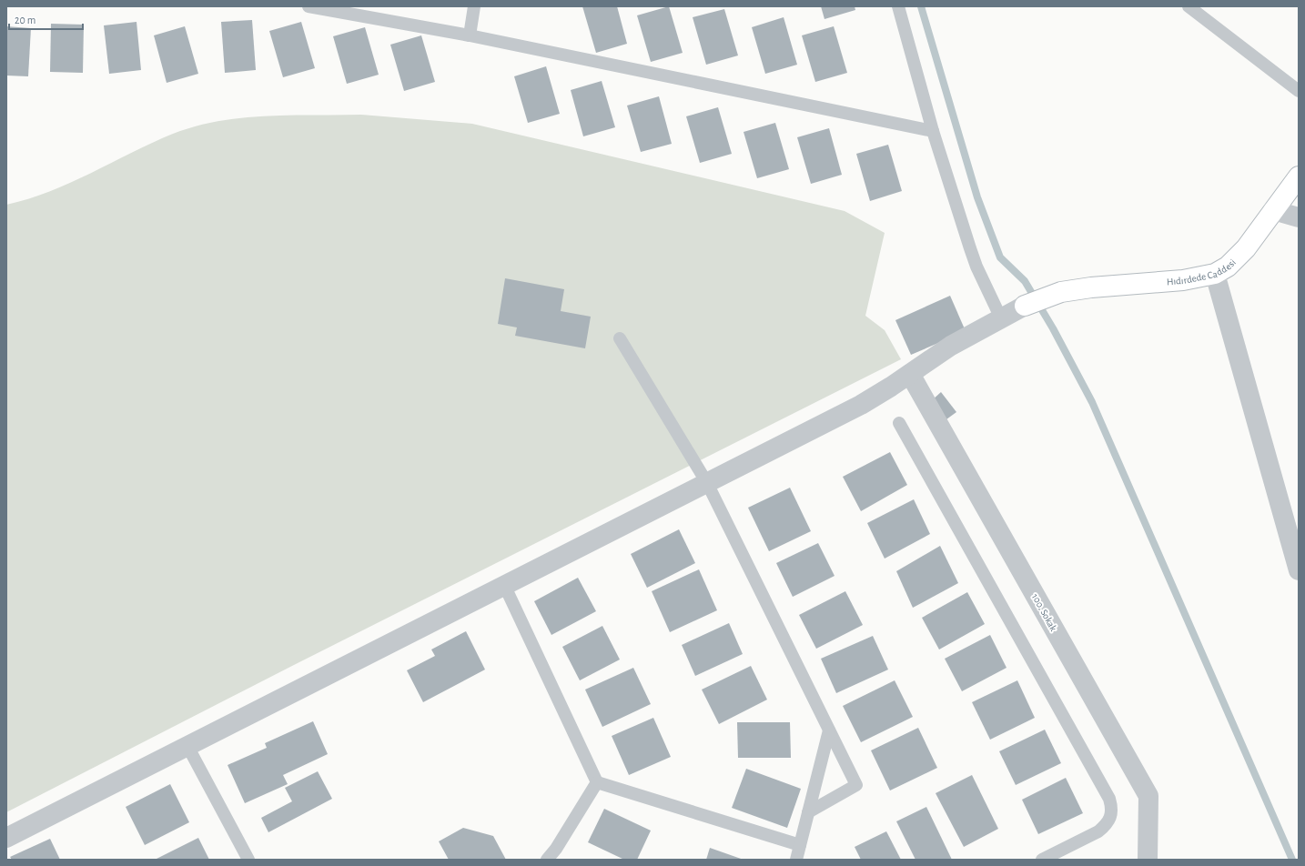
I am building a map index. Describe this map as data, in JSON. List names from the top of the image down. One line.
{"streets":{"street":["Hıdırdede Caddesi","100. Sokak"]},"scale_bar":"20 m"}
